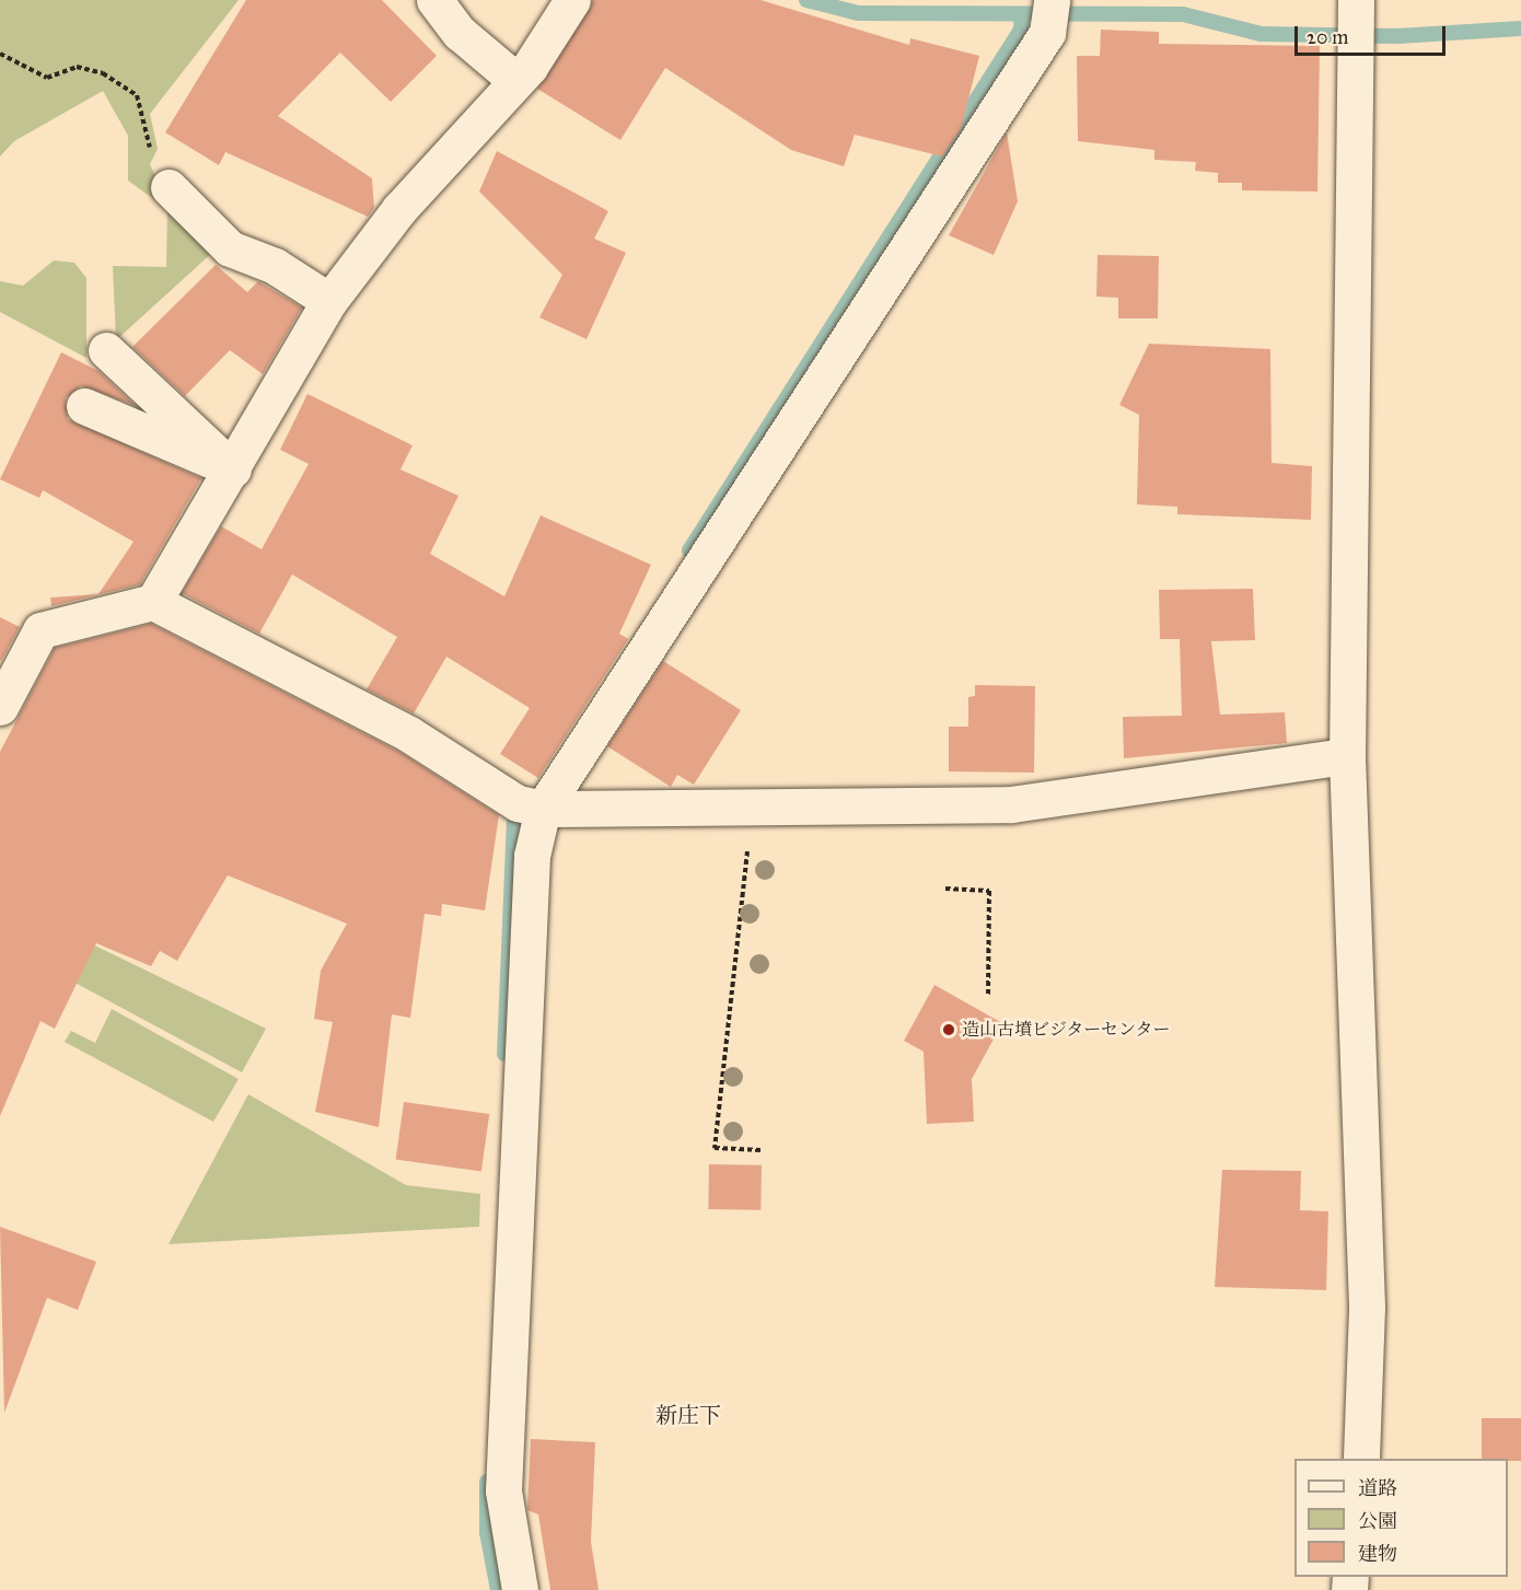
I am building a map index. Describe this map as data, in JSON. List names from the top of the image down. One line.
{"districts":["新庄下"],"places":["造山古墳ビジターセンター"],"legend":["道路","公園","建物"],"scale_bar":"20 m"}
